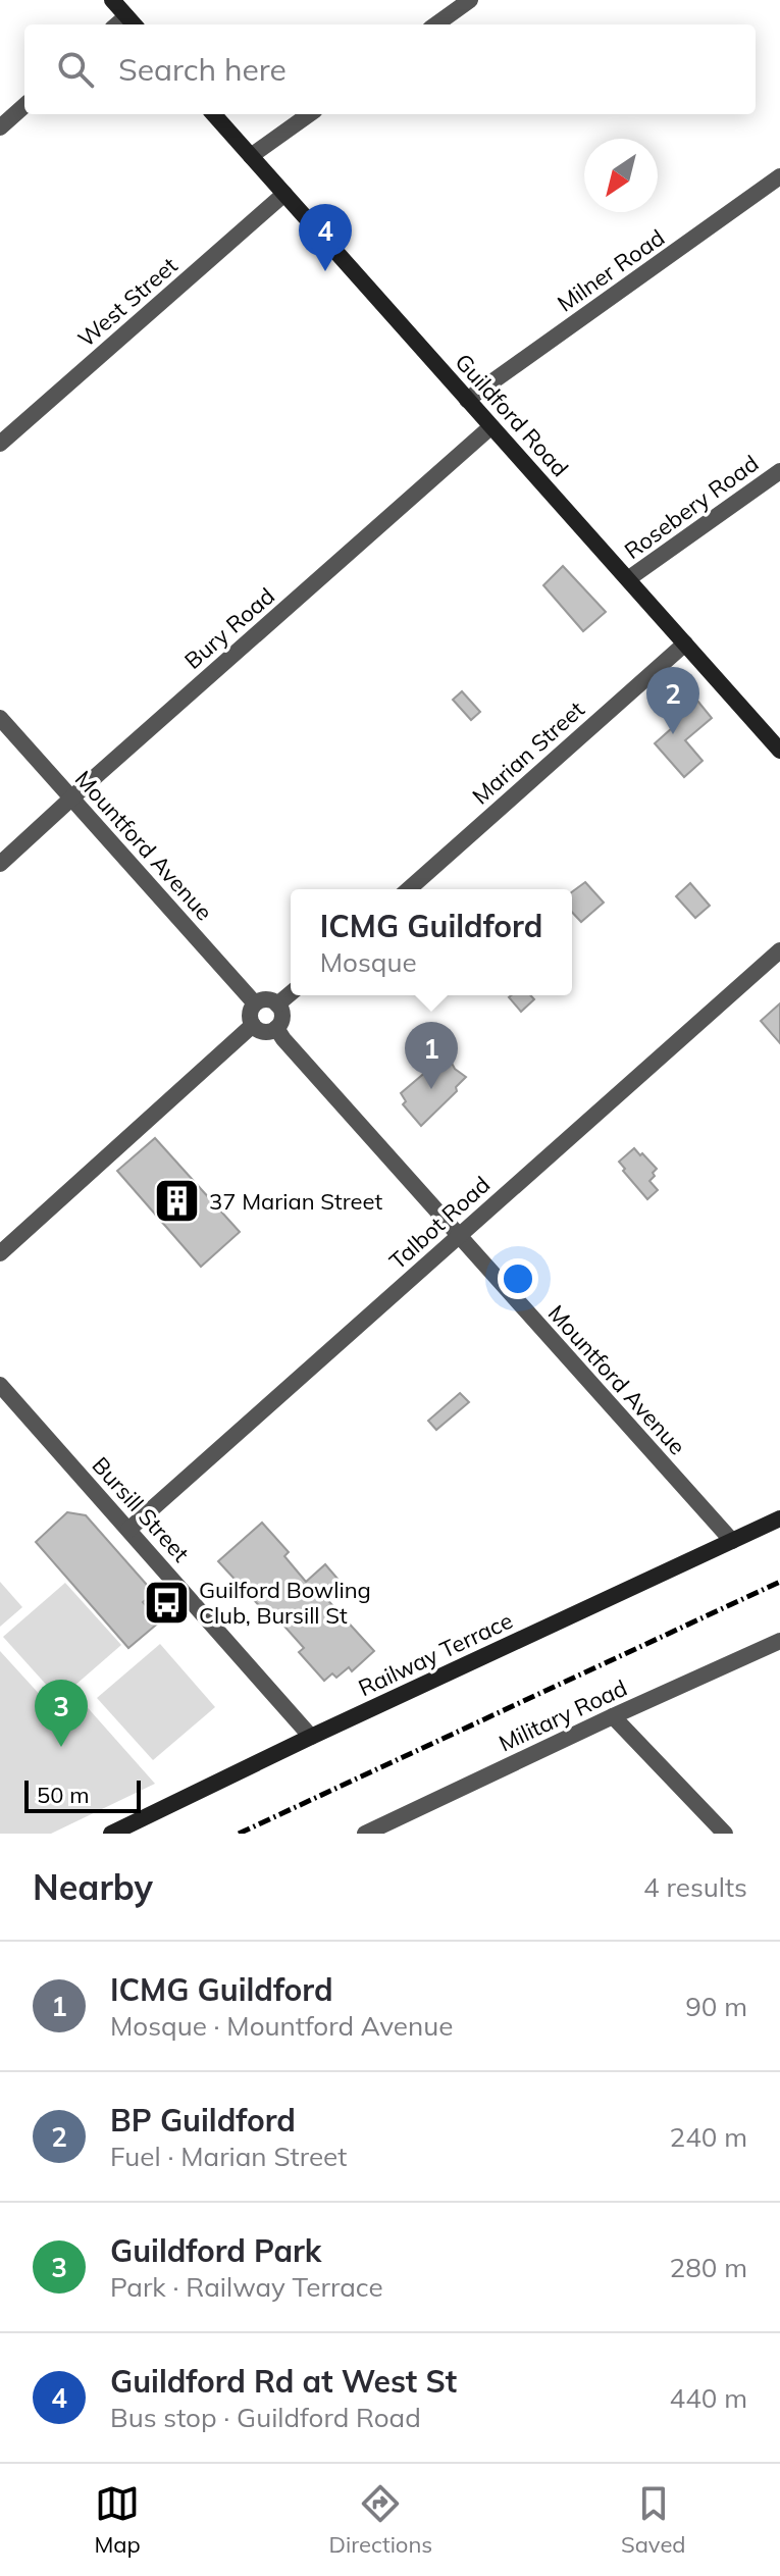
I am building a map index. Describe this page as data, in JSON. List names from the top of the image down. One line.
{"streets":{"street":["Milner Road","West Street","Guildford Road","Rosebery Road","Bury Road","Marian Street","Mountford Avenue","Talbot Road","Bursill Street","Railway Terrace","Military Road"]},"crossings":[["Milner Road","Guildford Road"],["West Street","Guildford Road"],["Guildford Road","Rosebery Road"],["Guildford Road","Bury Road"],["Guildford Road","Marian Street"],["Bury Road","Mountford Avenue"],["Mountford Avenue","Talbot Road"],["Mountford Avenue","Railway Terrace"],["Talbot Road","Bursill Street"],["Bursill Street","Railway Terrace"]],"places":{"building":["37 Marian Street"],"bus stop":["Guilford Bowling Club, Bursill St"]},"scale_bar":"50 m","north":"bottom left","page":{"search":"Search here","pins":["4","2","1","3"],"popup":["ICMG Guildford","Mosque"],"scale":"50 m","heading":["Nearby","4 results"],"list":[{"mark":"1","name":"ICMG Guildford","note":"Mosque · Mountford Avenue","value":"90 m"},{"mark":"2","name":"BP Guildford","note":"Fuel · Marian Street","value":"240 m"},{"mark":"3","name":"Guildford Park","note":"Park · Railway Terrace","value":"280 m"},{"mark":"4","name":"Guildford Rd at West St","note":"Bus stop · Guildford Road","value":"440 m"}],"nav":["Map","Directions","Saved"]}}
